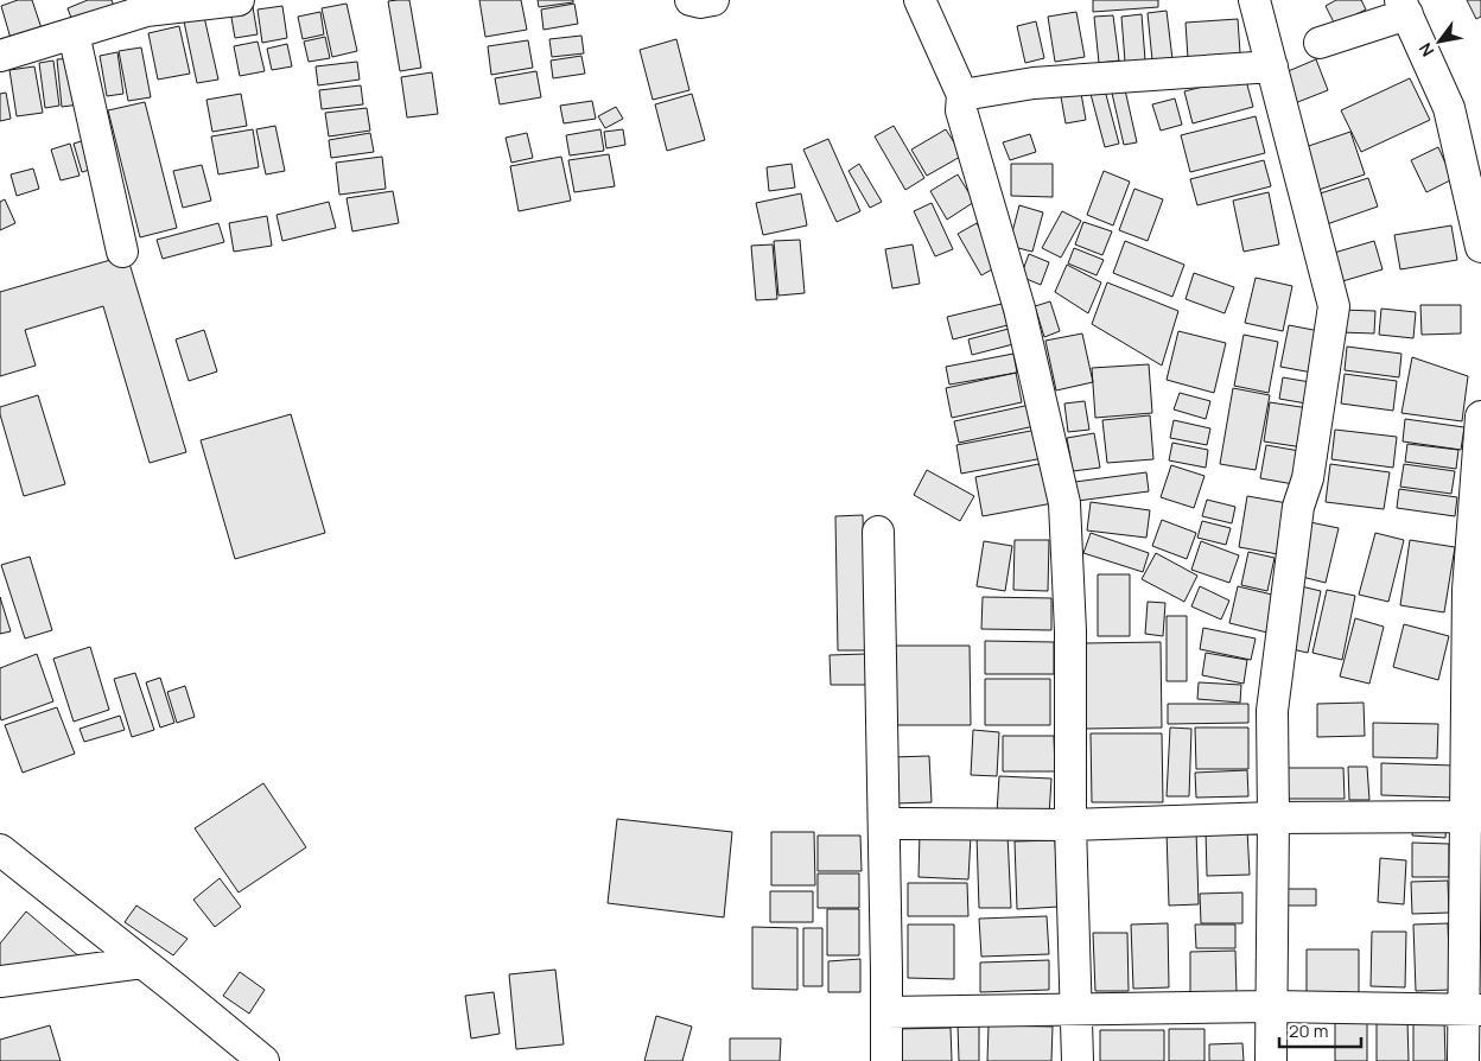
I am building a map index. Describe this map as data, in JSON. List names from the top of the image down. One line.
{"scale_bar":"20 m","north":"bottom left"}
